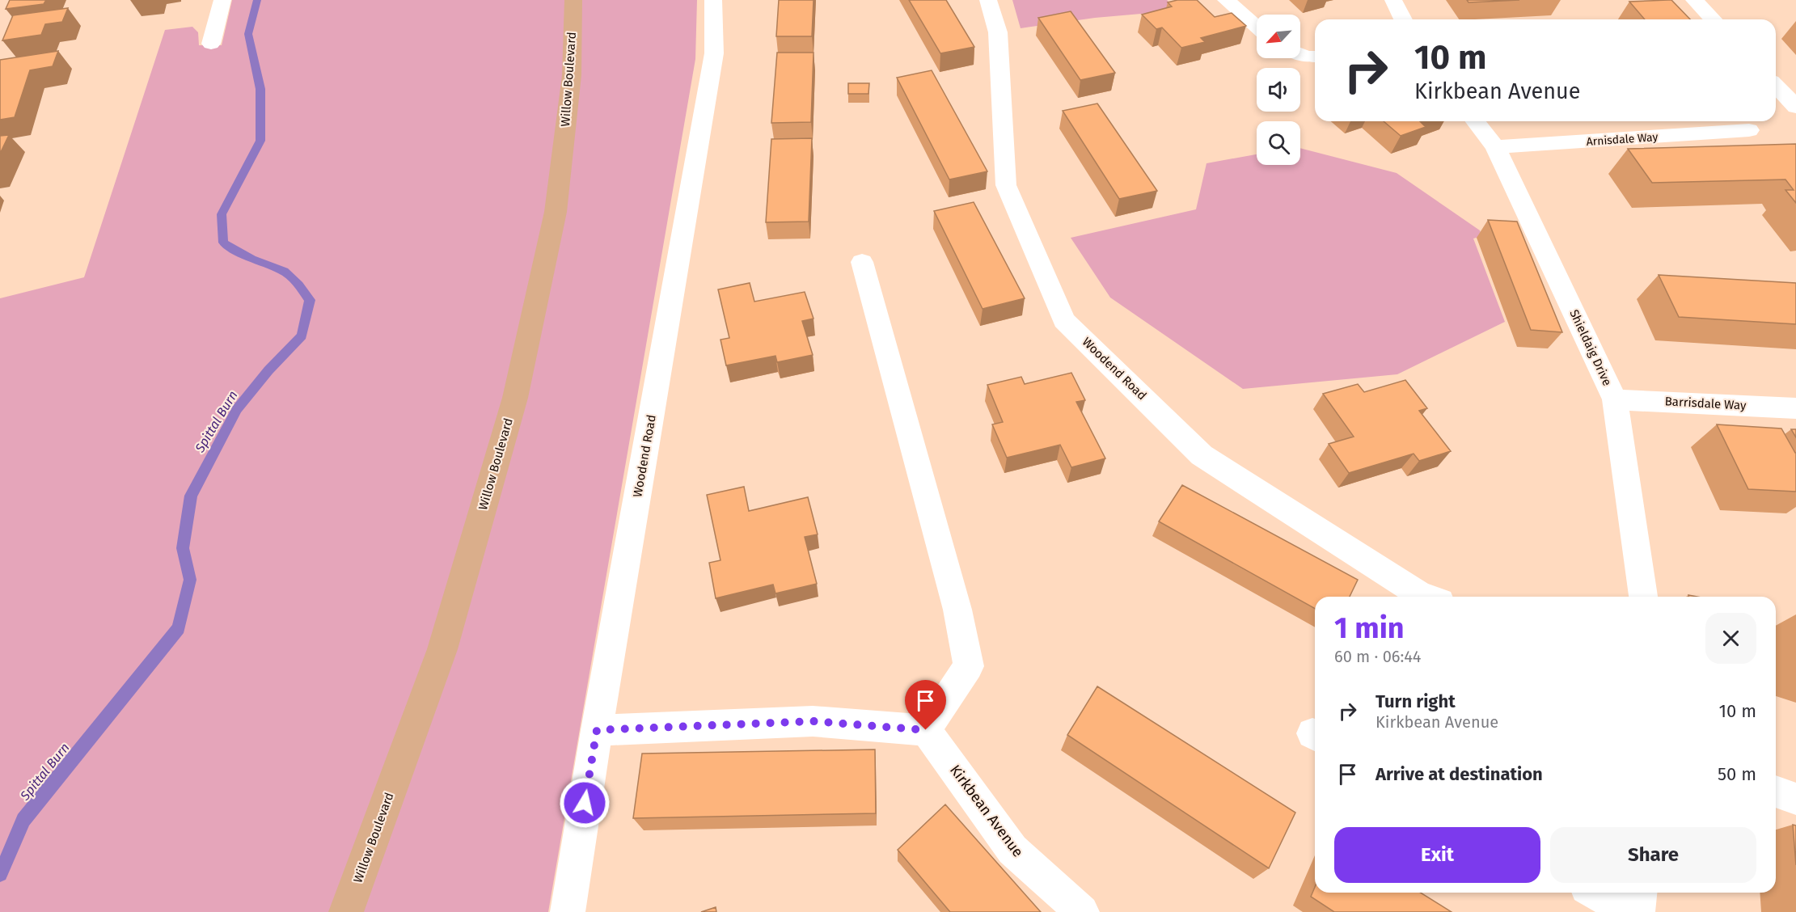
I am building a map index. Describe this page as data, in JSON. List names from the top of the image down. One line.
{"streets":{"main road":["Willow Boulevard"],"street":["Arnisdale Way","Shieldaig Drive","Woodend Road","Barrisdale Way","Kirkbean Avenue"]},"crossings":[["Arnisdale Way","Shieldaig Drive"],["Shieldaig Drive","Barrisdale Way"]],"water":["Spittal Burn"],"north":"bottom left","page":{"turn":["10 m","Kirkbean Avenue"],"heading":["1 min","60 m · 06:44"],"list":[{"name":"Turn right","note":"Kirkbean Avenue","value":"10 m"},{"name":"Arrive at destination","value":"50 m"}],"buttons":["Exit","Share"]}}
